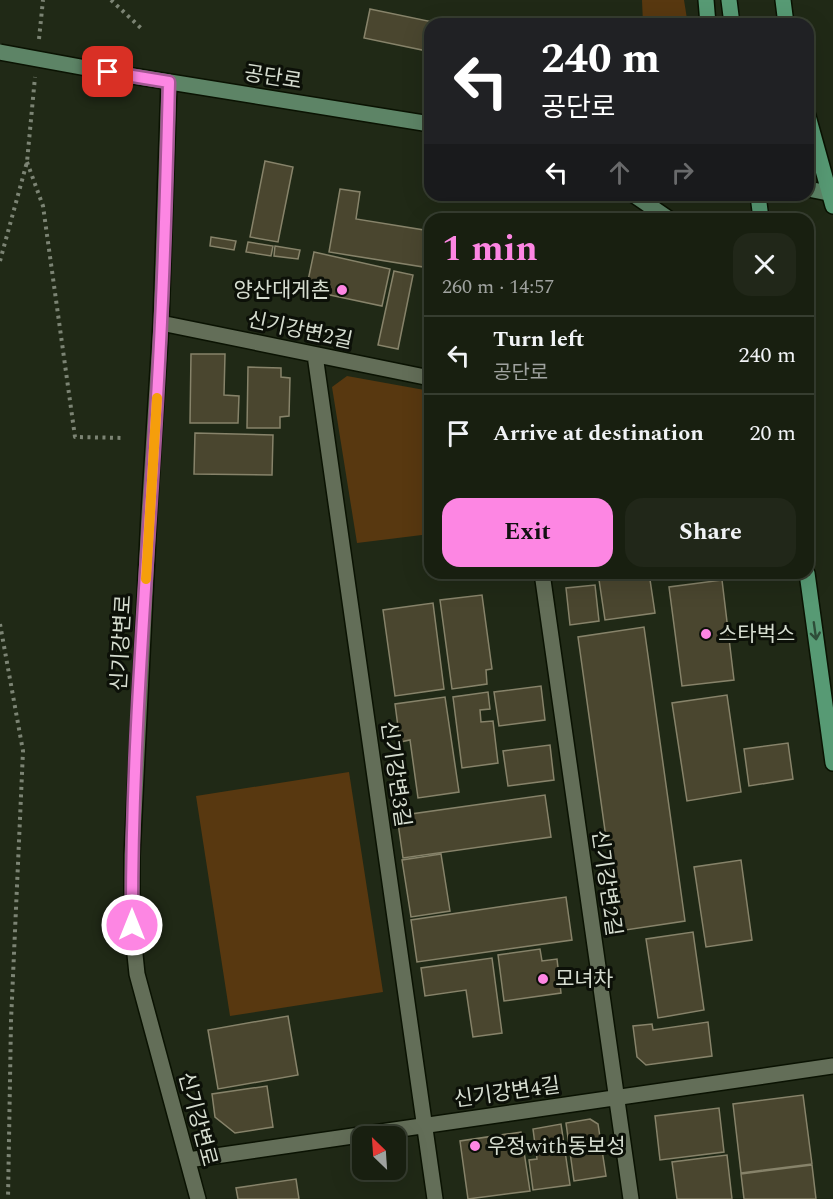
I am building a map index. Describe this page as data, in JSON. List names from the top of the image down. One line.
{"streets":{"street":["공단로","신기강변2길","신기강변로","신기강변3길","신기강변4길"]},"crossings":[["공단로","신기강변로"],["신기강변2길","신기강변로"],["신기강변2길","신기강변3길"],["신기강변2길","신기강변4길"],["신기강변로","신기강변4길"],["신기강변3길","신기강변4길"]],"places":["양산대게촌","스타벅스","모녀차","우정with동보성"],"north":"top left","page":{"turn":["240 m","공단로"],"heading":["1 min","260 m · 14:57"],"list":[{"name":"Turn left","note":"공단로","value":"240 m"},{"name":"Arrive at destination","value":"20 m"}],"buttons":["Exit","Share"]}}
